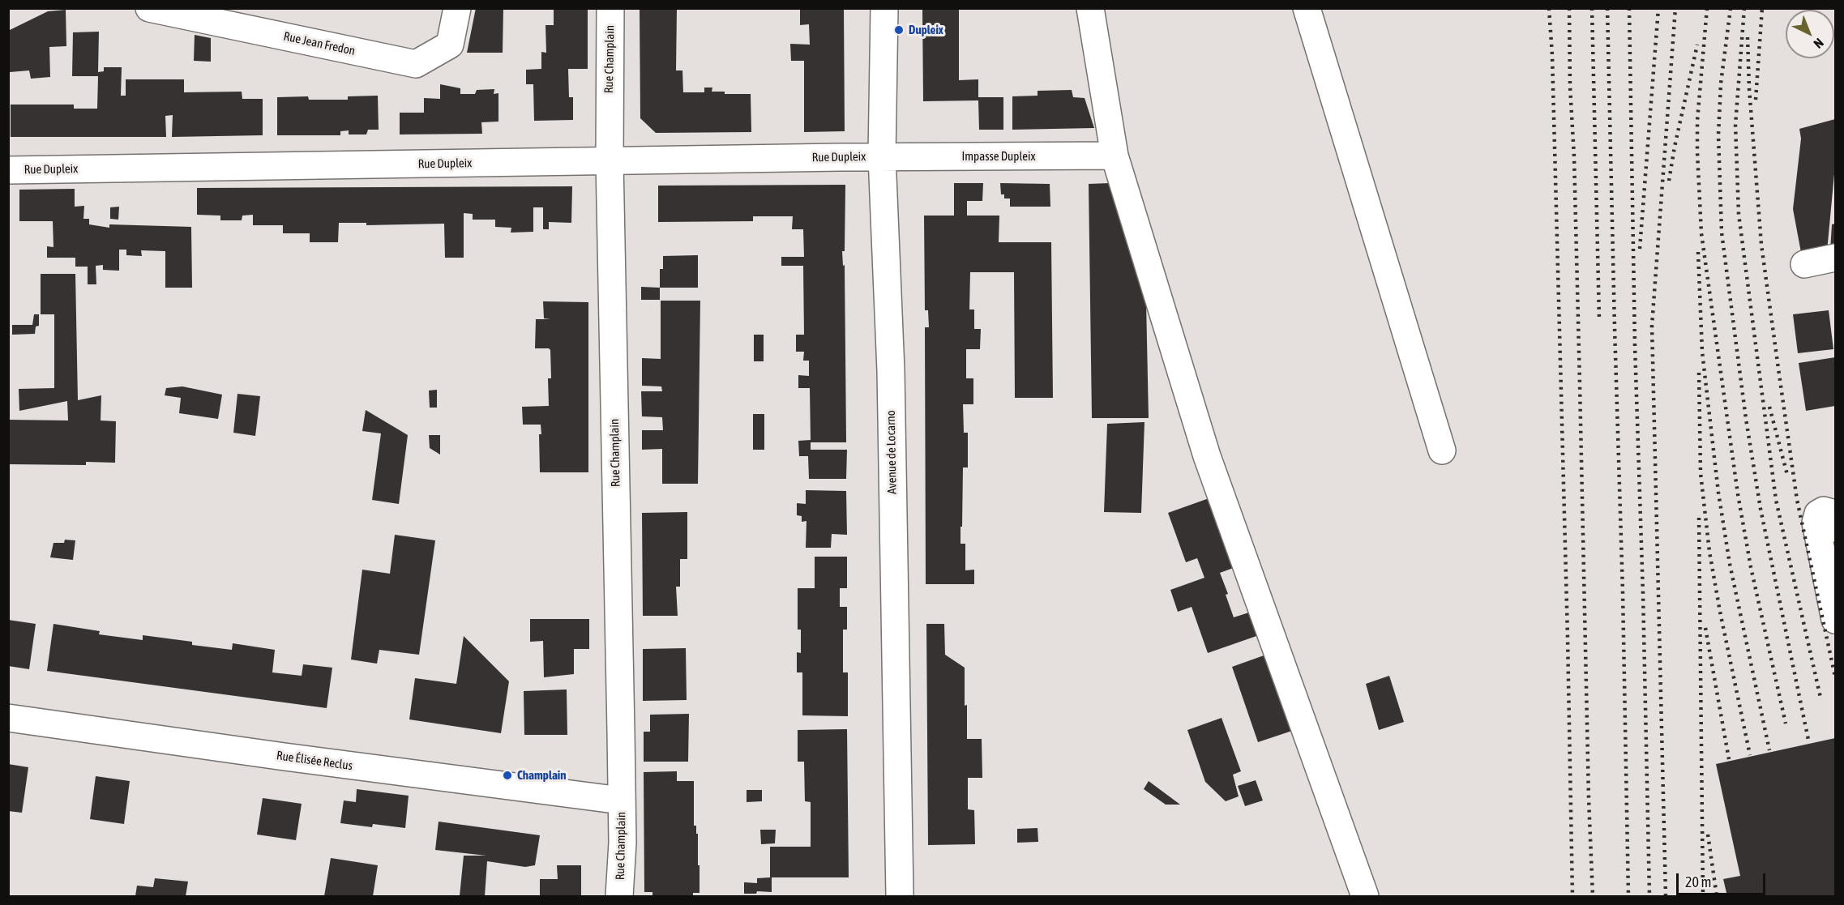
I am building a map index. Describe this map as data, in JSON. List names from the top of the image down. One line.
{"streets":{"street":["Rue Jean Fredon","Rue Champlain","Impasse Dupleix","Rue Dupleix","Avenue de Locarno","Rue Élisée Reclus"]},"crossings":[["Rue Champlain","Rue Dupleix"],["Rue Champlain","Rue Élisée Reclus"],["Impasse Dupleix","Rue Dupleix"],["Impasse Dupleix","Avenue de Locarno"],["Rue Dupleix","Avenue de Locarno"]],"places":["Dupleix","Champlain"],"scale_bar":"20 m","north":"bottom right"}
